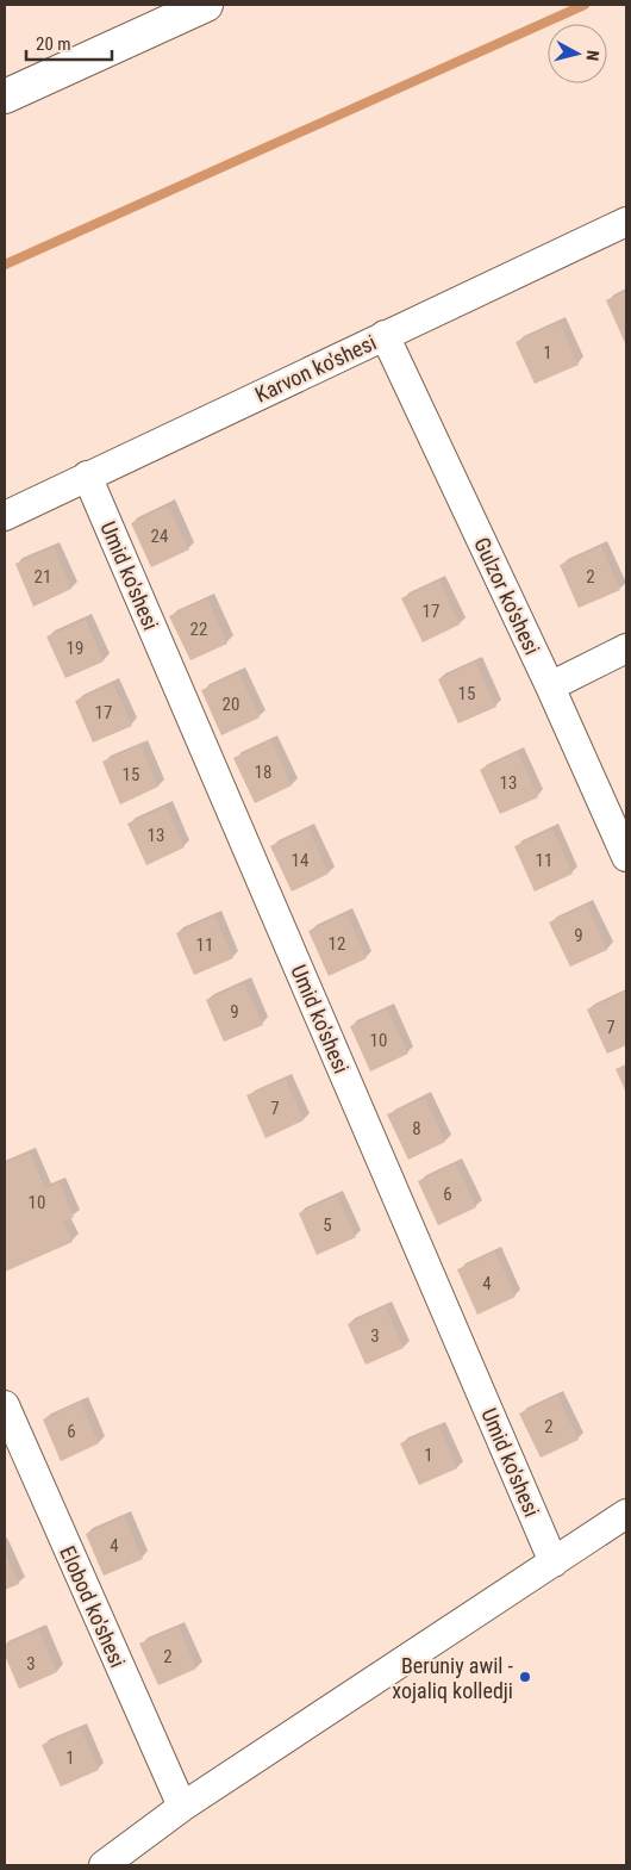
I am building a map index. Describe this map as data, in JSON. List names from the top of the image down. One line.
{"streets":{"street":["Karvon ko'shesi","Umid ko'shesi","Gulzor ko'shesi","Elobod ko'shesi"]},"crossings":[["Karvon ko'shesi","Umid ko'shesi"],["Karvon ko'shesi","Gulzor ko'shesi"]],"places":["Beruniy awil - xojaliq kolledji"],"house_numbers":["1","24","21","2","17","22","19","15","20","17","18","15","13","13","14","11","9","12","11","9","7","10","7","8","6","10","5","4","3","2","6","1","4","2","3","1"],"scale_bar":"20 m","north":"right"}
